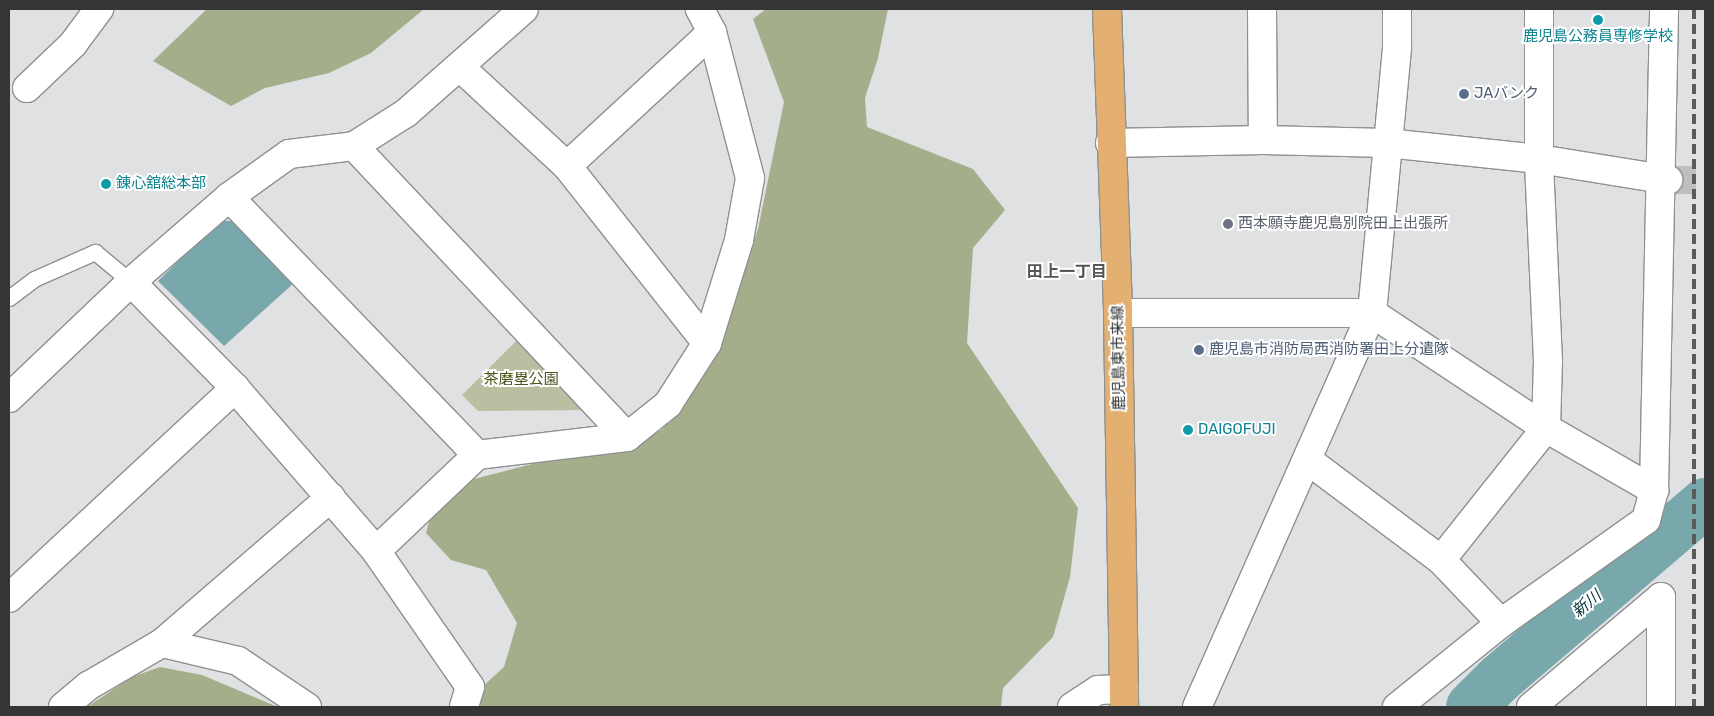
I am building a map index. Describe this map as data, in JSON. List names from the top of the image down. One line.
{"streets":{"main road":["鹿児島東市来線"]},"districts":["田上一丁目"],"water":["新川"],"parks":["茶磨塁公園"],"places":["鹿児島公務員専修学校","JAバンク","錬心舘総本部","西本願寺鹿児島別院田上出張所","鹿児島市消防局西消防署田上分遣隊","DAIGOFUJI"]}
